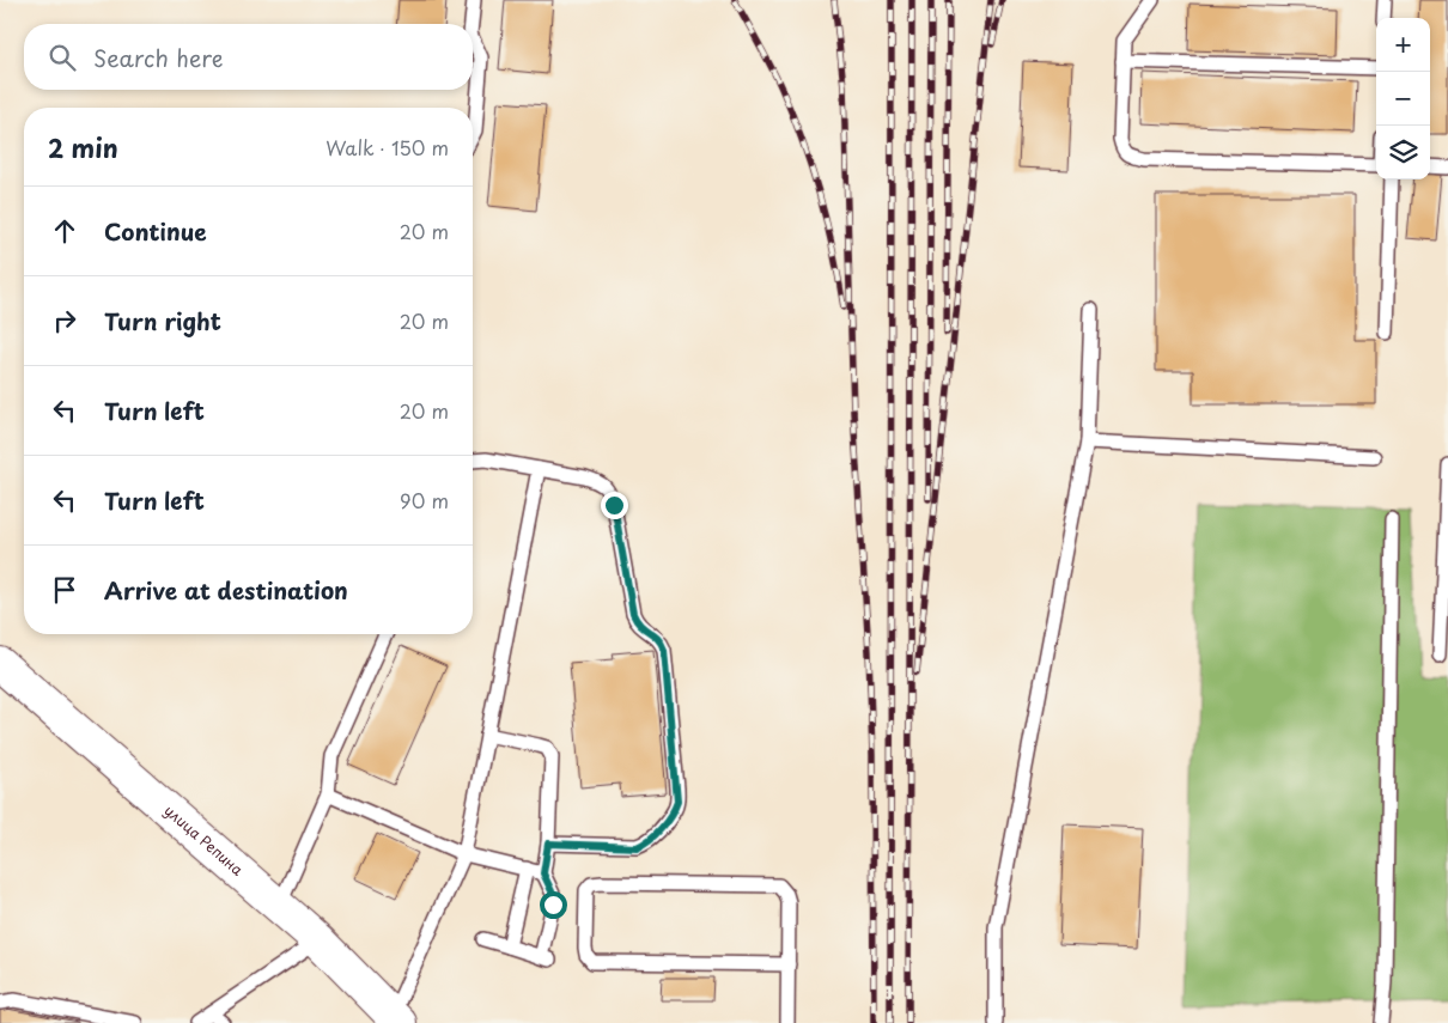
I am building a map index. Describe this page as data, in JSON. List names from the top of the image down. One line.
{"streets":{"street":["улица Репина"]},"page":{"map_buttons":["+","−"],"search":"Search here","heading":["2 min","Walk · 150 m"],"list":[["Continue","20 m"],["Turn right","20 m"],["Turn left","20 m"],["Turn left","90 m"],"Arrive at destination"]}}
